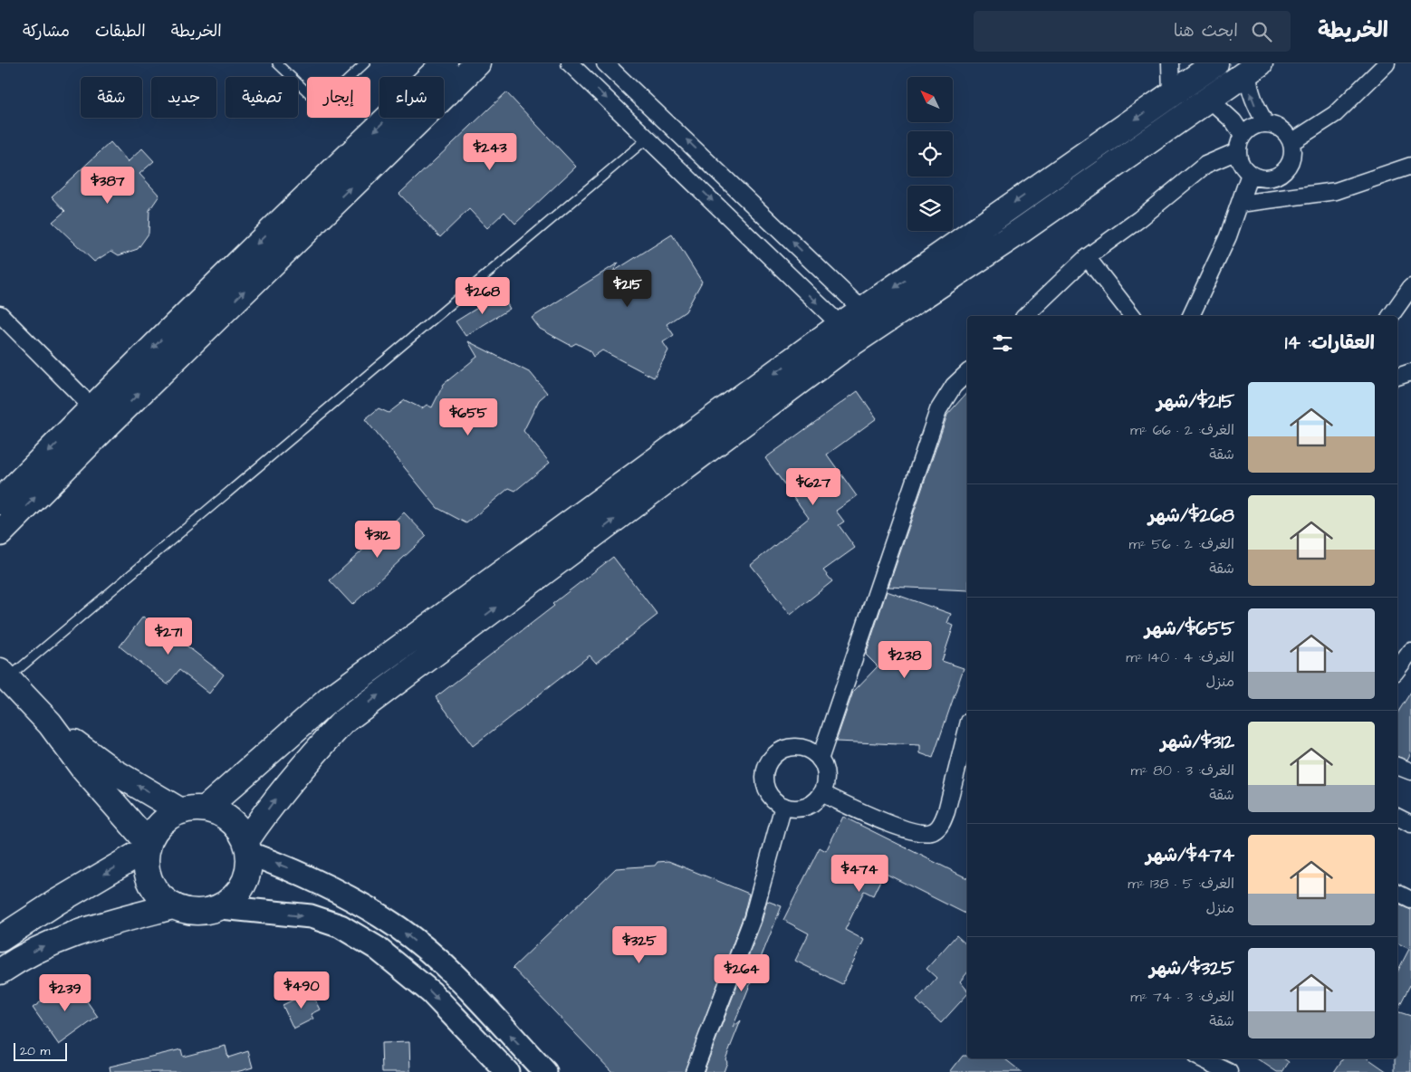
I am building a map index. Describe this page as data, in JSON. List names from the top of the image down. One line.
{"scale_bar":"20 m","north":"top left","page":{"header":"الخريطة","search":"ابحث هنا","nav":["الخريطة","الطبقات","مشاركة"],"chip":["شراء","إيجار","تصفية","جديد","شقة"],"price":["$243","$387","$215","$268","$655","$627","$312","$271","$238","$474","$325","$264","$490","$239"],"heading":"العقارات: 14","list":[{"name":"$215/شهر","note":"الغرف: 2 · 66 m² · شقة"},{"name":"$268/شهر","note":"الغرف: 2 · 56 m² · شقة"},{"name":"$655/شهر","note":"الغرف: 4 · 140 m² · منزل"},{"name":"$312/شهر","note":"الغرف: 3 · 80 m² · شقة"},{"name":"$474/شهر","note":"الغرف: 5 · 138 m² · منزل"},{"name":"$325/شهر","note":"الغرف: 3 · 74 m² · شقة"}],"scale":"20 m"}}
